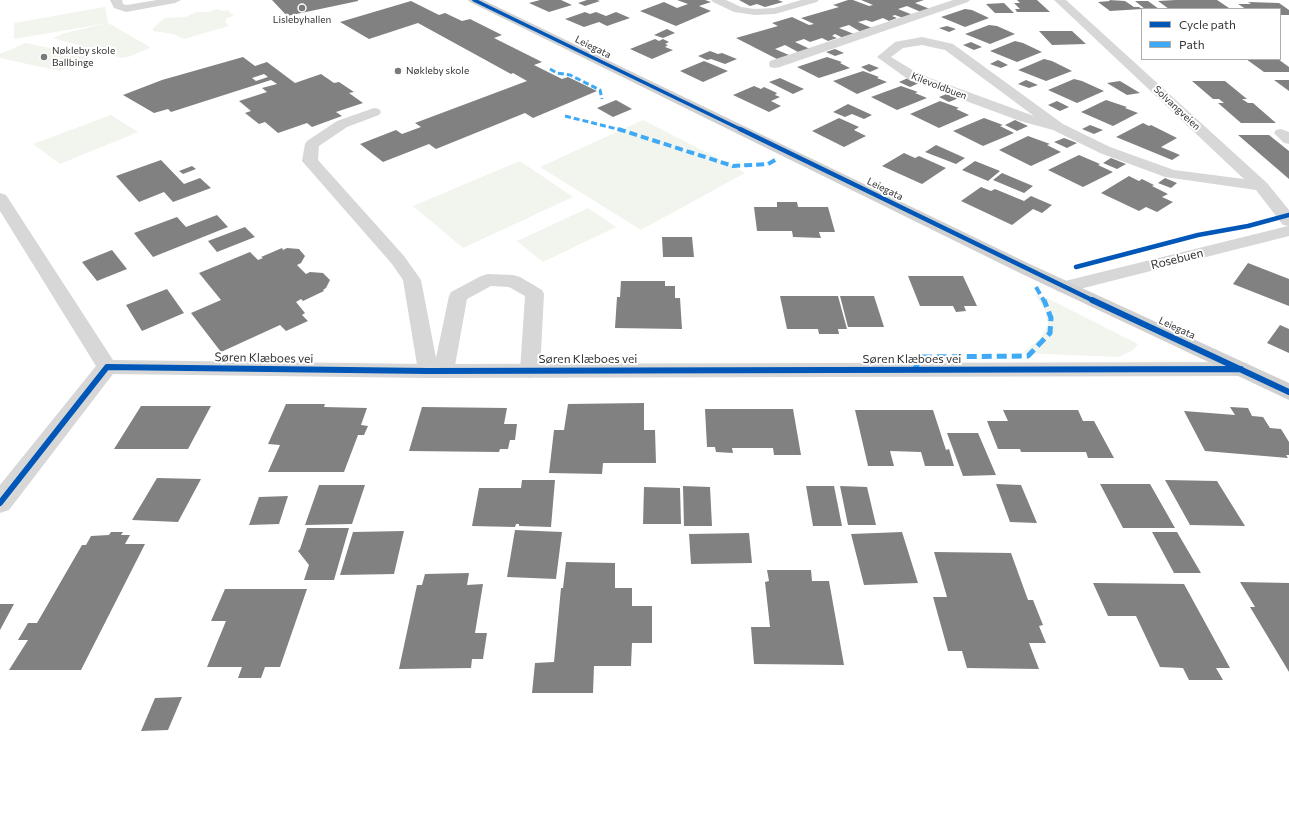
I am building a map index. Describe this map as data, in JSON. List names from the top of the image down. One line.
{"streets":{"street":["Leiegata","Kilevoldbuen","Solvangveien","Rosebuen","Søren Klæboes vei"]},"crossings":[["Leiegata","Rosebuen"],["Leiegata","Søren Klæboes vei"],["Kilevoldbuen","Solvangveien"]],"places":["Lislebyhallen","Nøkleby skole Ballbinge","Nøkleby skole"],"legend":["Cycle path","Path"]}
